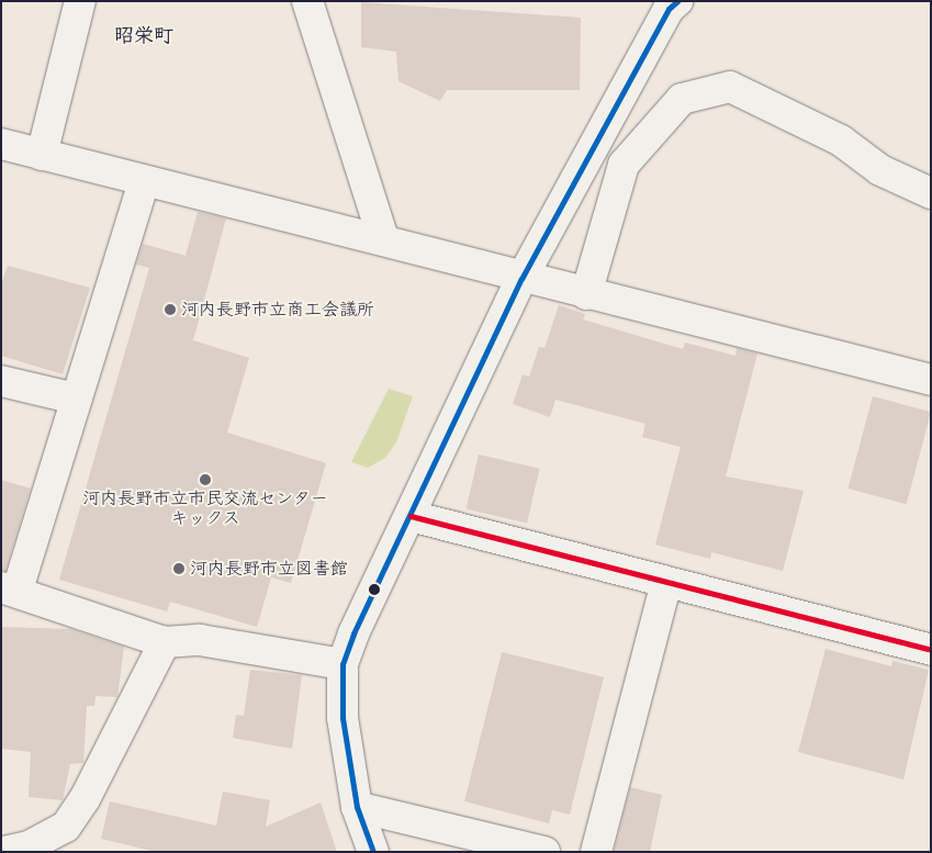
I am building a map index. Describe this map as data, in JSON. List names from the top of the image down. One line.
{"districts":["昭栄町"],"places":["河内長野市立商工会議所","河内長野市立市民交流センター キックス","河内長野市立図書館"]}
